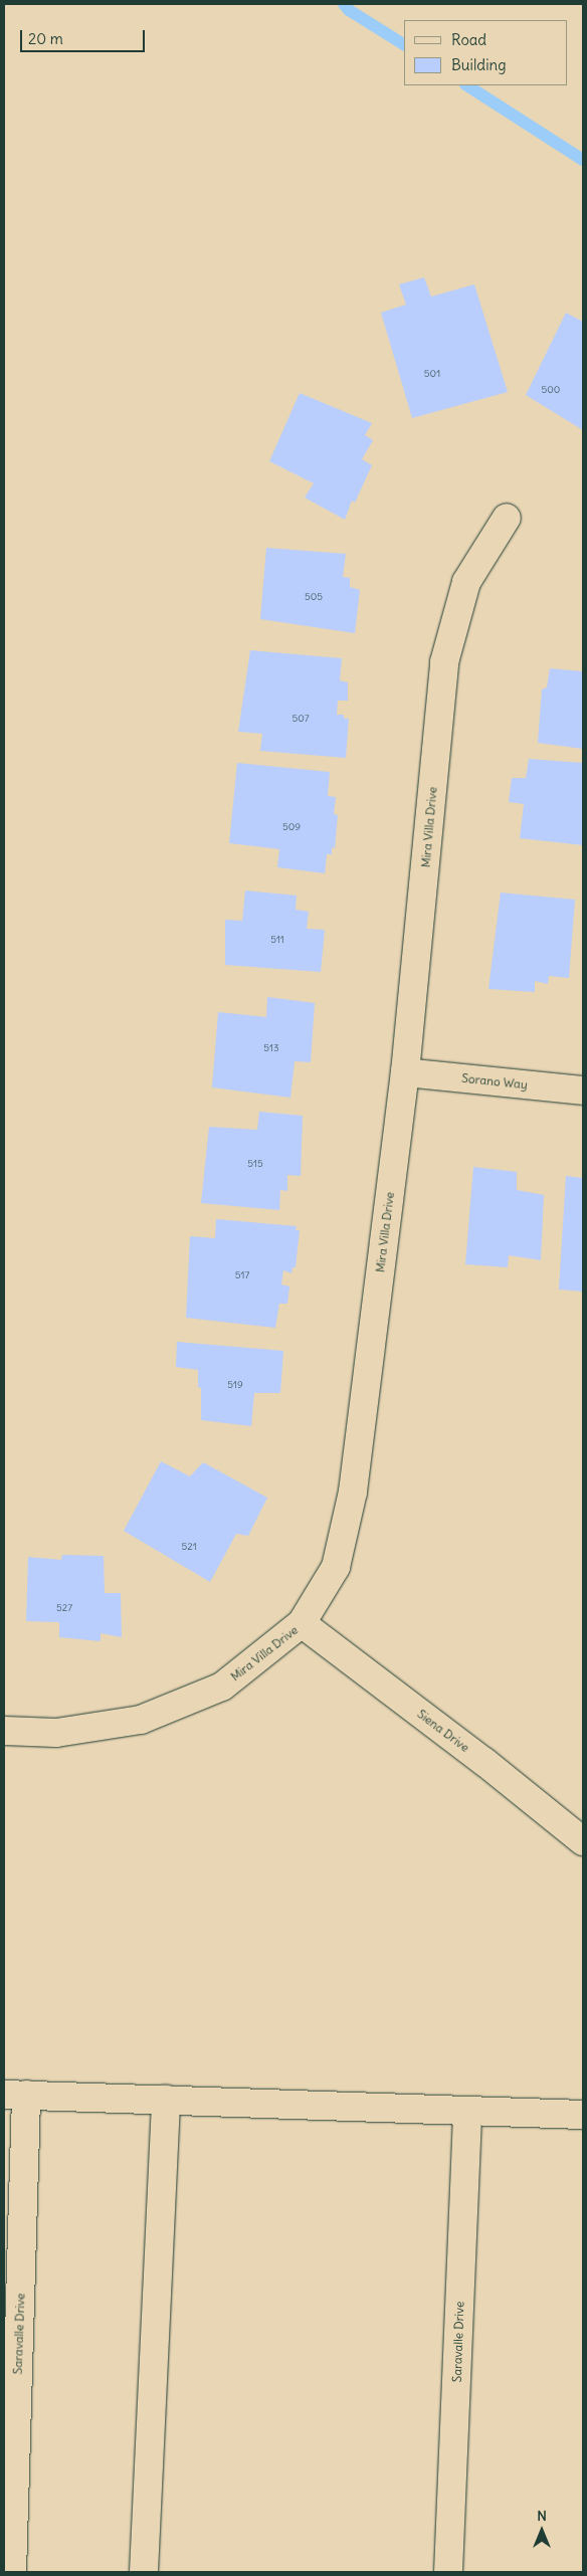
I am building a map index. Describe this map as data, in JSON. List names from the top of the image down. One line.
{"streets":{"street":["Mira Villa Drive","Sorano Way","Siena Drive","Saravalle Drive"]},"crossings":[["Mira Villa Drive","Sorano Way"],["Mira Villa Drive","Siena Drive"]],"house_numbers":["501","500","505","507","509","511","513","515","517","519","521","527"],"legend":["Road","Building"],"scale_bar":"20 m","north":"top"}
